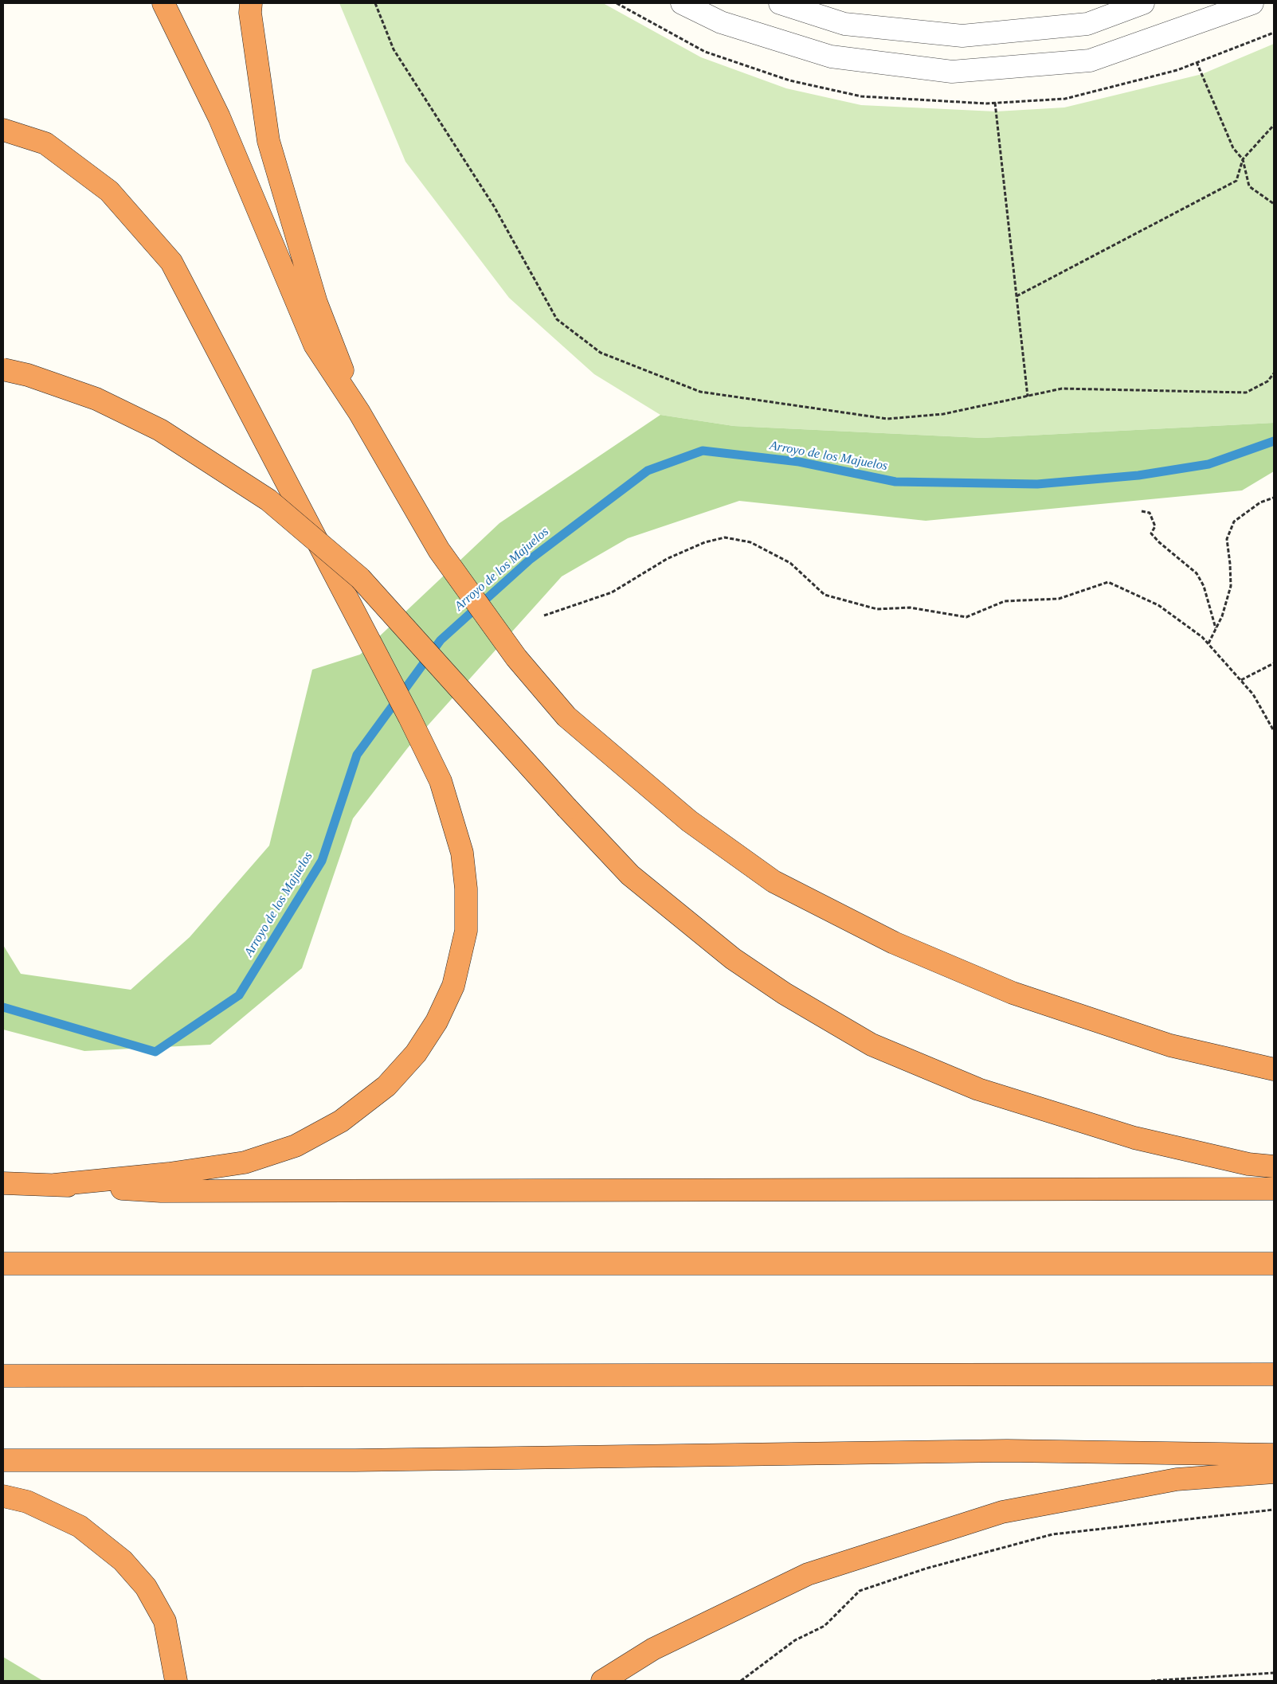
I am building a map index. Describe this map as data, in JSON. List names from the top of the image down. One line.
{"water":["Arroyo de los Majuelos"]}
